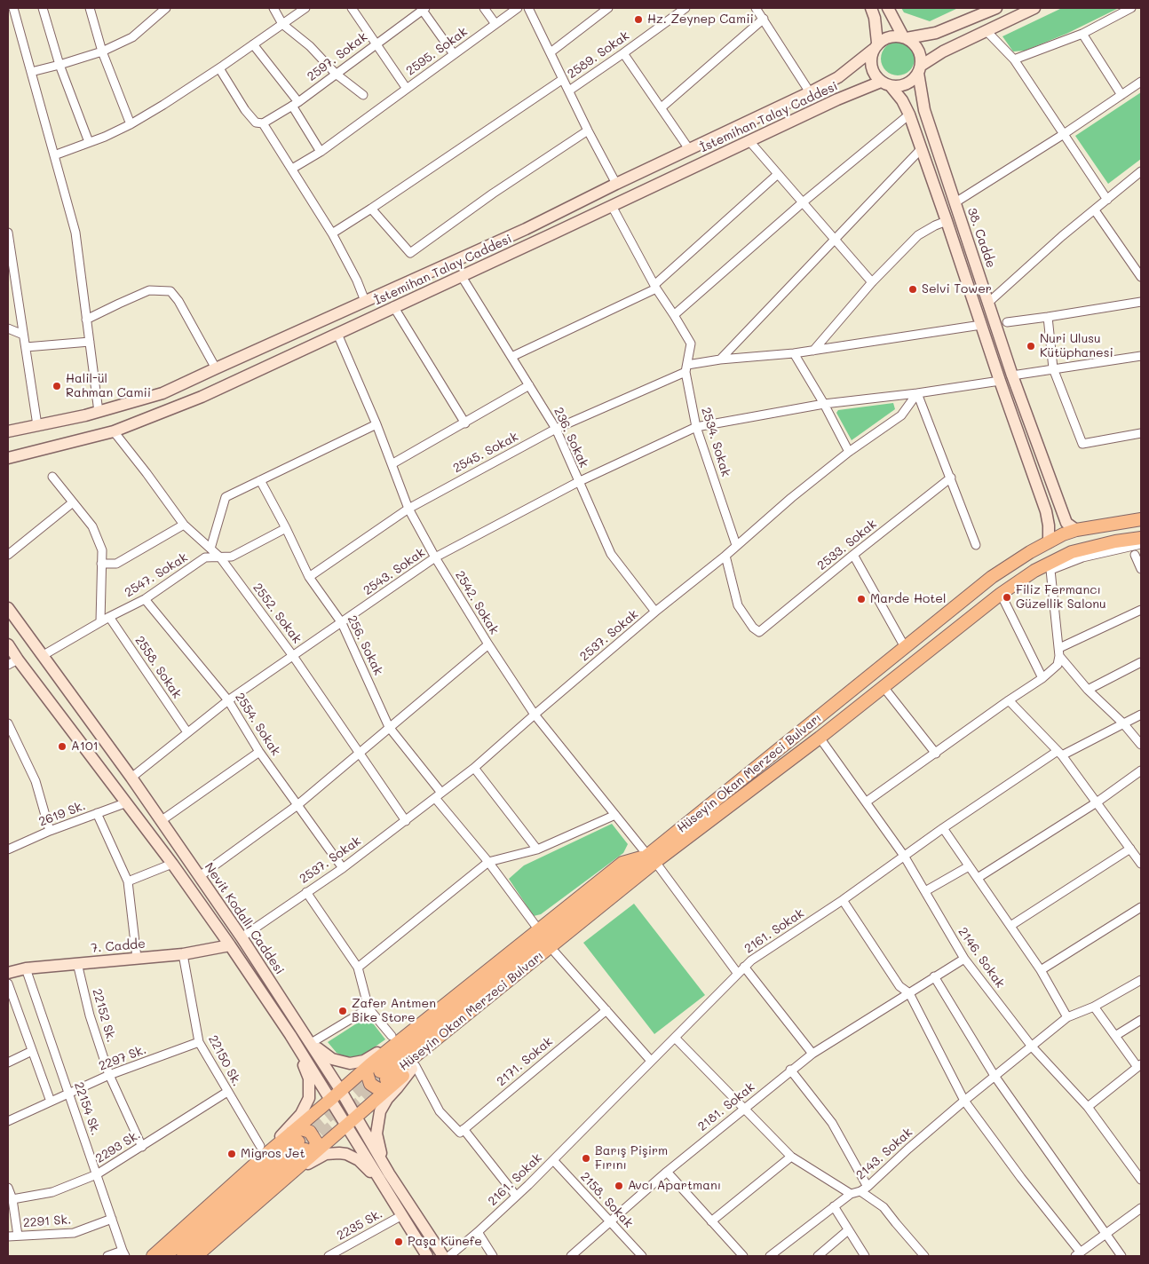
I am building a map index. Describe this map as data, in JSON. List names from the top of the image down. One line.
{"streets":{"main road":["Hüseyin Okan Merzeci Bulvarı"],"street":["2595. Sokak","2589. Sokak","2597. Sokak","İstemihan Talay Caddesi","38. Cadde","236. Sokak","2534. Sokak","2545. Sokak","2533. Sokak","2543. Sokak","2547. Sokak","2542. Sokak","2552. Sokak","2537. Sokak","256. Sokak","2558. Sokak","2554. Sokak","2619 Sk.","Nevit Kodallı Caddesi","2161. Sokak","7. Cadde","2146. Sokak","22152 Sk.","2297 Sk.","22150 Sk.","2171. Sokak","2181. Sokak","22154 Sk.","2293 Sk.","2143. Sokak","2158. Sokak","2291 Sk.","2235 Sk."]},"crossings":[["2595. Sokak","2597. Sokak"],["İstemihan Talay Caddesi","38. Cadde"],["İstemihan Talay Caddesi","236. Sokak"],["İstemihan Talay Caddesi","2542. Sokak"],["İstemihan Talay Caddesi","2552. Sokak"],["38. Cadde","Hüseyin Okan Merzeci Bulvarı"],["236. Sokak","2545. Sokak"],["236. Sokak","2543. Sokak"],["236. Sokak","2537. Sokak"],["2534. Sokak","2545. Sokak"],["2534. Sokak","2543. Sokak"],["2534. Sokak","2537. Sokak"],["2545. Sokak","2542. Sokak"],["2545. Sokak","256. Sokak"],["2533. Sokak","2537. Sokak"],["2543. Sokak","2542. Sokak"],["2543. Sokak","2552. Sokak"],["2543. Sokak","2537. Sokak"],["2543. Sokak","256. Sokak"],["2543. Sokak","2558. Sokak"],["2543. Sokak","2554. Sokak"],["2543. Sokak","Nevit Kodallı Caddesi"],["2547. Sokak","2552. Sokak"],["2547. Sokak","256. Sokak"],["2547. Sokak","2558. Sokak"],["2547. Sokak","2554. Sokak"],["2547. Sokak","Nevit Kodallı Caddesi"],["2542. Sokak","2537. Sokak"],["2542. Sokak","Hüseyin Okan Merzeci Bulvarı"],["2542. Sokak","2161. Sokak"],["2552. Sokak","2537. Sokak"],["2537. Sokak","256. Sokak"],["2537. Sokak","2554. Sokak"],["2537. Sokak","Nevit Kodallı Caddesi"],["Hüseyin Okan Merzeci Bulvarı","2146. Sokak"],["2619 Sk.","Nevit Kodallı Caddesi"],["Nevit Kodallı Caddesi","7. Cadde"],["Nevit Kodallı Caddesi","2235 Sk."],["2161. Sokak","2146. Sokak"],["2161. Sokak","2158. Sokak"],["7. Cadde","22152 Sk."],["7. Cadde","22150 Sk."],["7. Cadde","22154 Sk."],["2146. Sokak","2181. Sokak"],["2146. Sokak","2143. Sokak"],["22152 Sk.","2297 Sk."],["22152 Sk.","2293 Sk."],["2297 Sk.","22150 Sk."],["2297 Sk.","22154 Sk."],["22150 Sk.","2293 Sk."],["2181. Sokak","2158. Sokak"],["22154 Sk.","2293 Sk."],["22154 Sk.","2291 Sk."]],"places":["Hz. Zeynep Camii","Selvi Tower","Nuri Ulusu Kütüphanesi","Halil-ül Rahman Camii","Filiz Fermancı Güzellik Salonu","Marde Hotel","A101","Zafer Antmen Bike Store","Migros Jet","Barış Pişirm Fırını","Avcı Apartmanı","Paşa Künefe"]}
